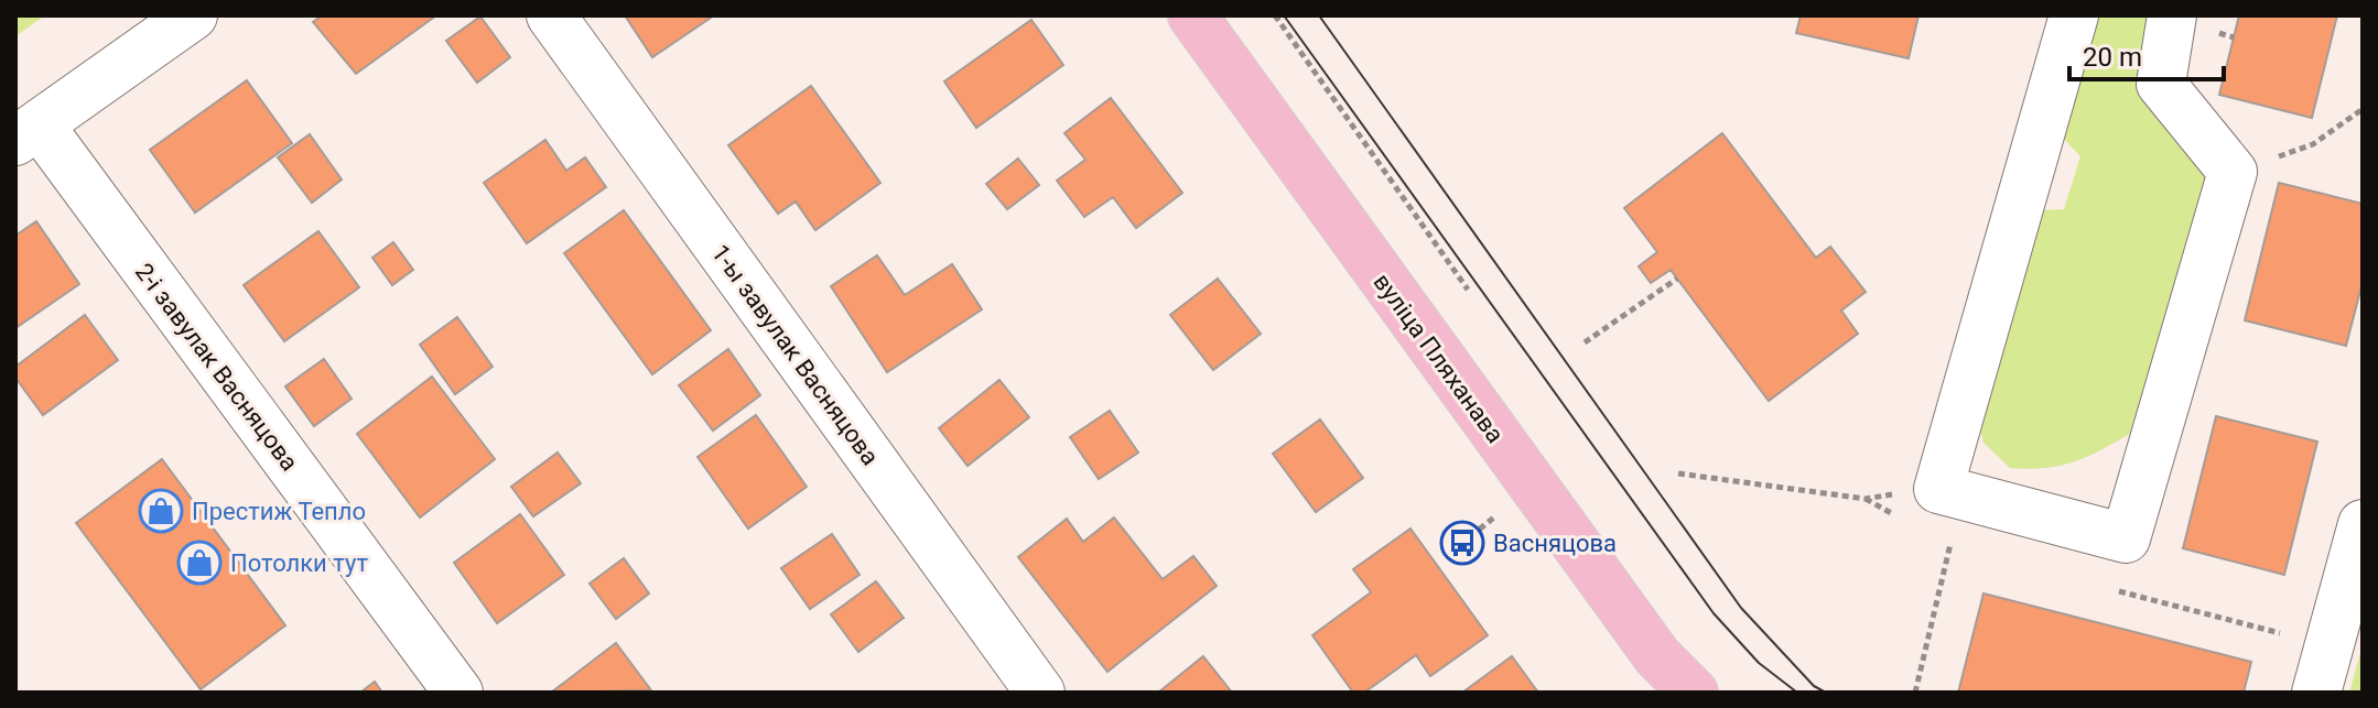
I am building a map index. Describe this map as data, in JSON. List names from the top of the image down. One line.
{"streets":{"main road":["вуліца Пляханава"],"street":["1-ы завулак Васняцова","2-і завулак Васняцова"]},"places":{"shop":["Престиж Тепло","Потолки тут"],"bus stop":["Васняцова"]},"scale_bar":"20 m"}
